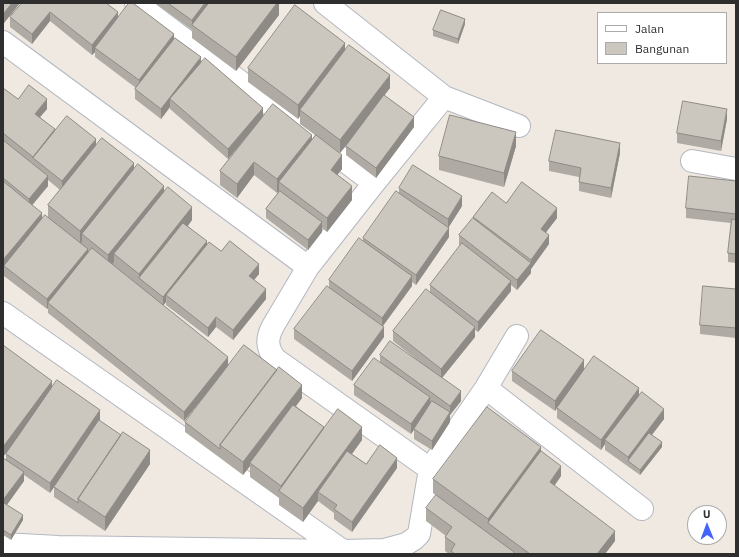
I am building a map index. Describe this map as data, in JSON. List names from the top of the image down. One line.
{"legend":["Jalan","Bangunan"],"north":"top"}
